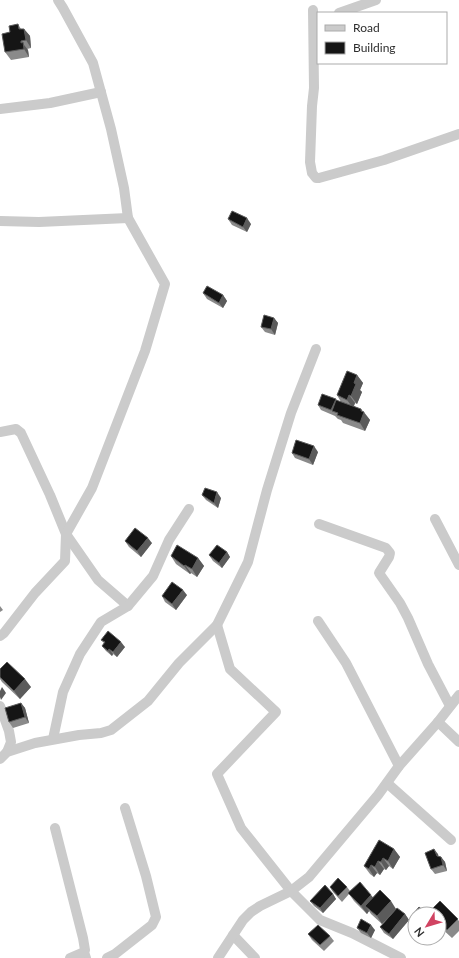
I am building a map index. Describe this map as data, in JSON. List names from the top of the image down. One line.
{"legend":["Road","Building"],"north":"bottom left"}
